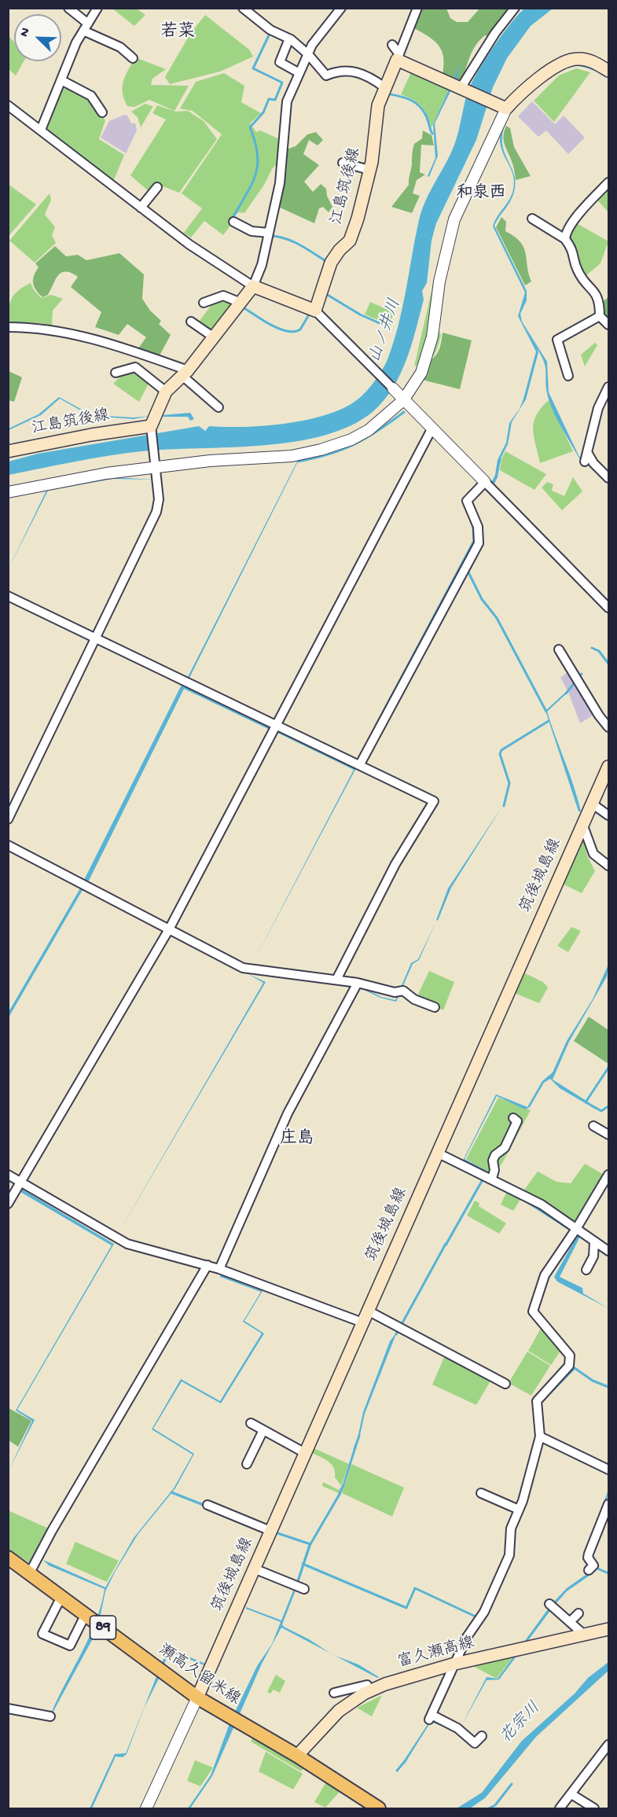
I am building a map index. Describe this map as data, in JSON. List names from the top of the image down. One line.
{"streets":{"main road":["江島筑後線","筑後城島線","89","富久瀬高線","瀬高久留米線"]},"crossings":[["筑後城島線","瀬高久留米線"],["富久瀬高線","瀬高久留米線"]],"districts":["若菜","和泉西","庄島"],"water":["山ノ井川","花宗川"],"north":"top left"}
